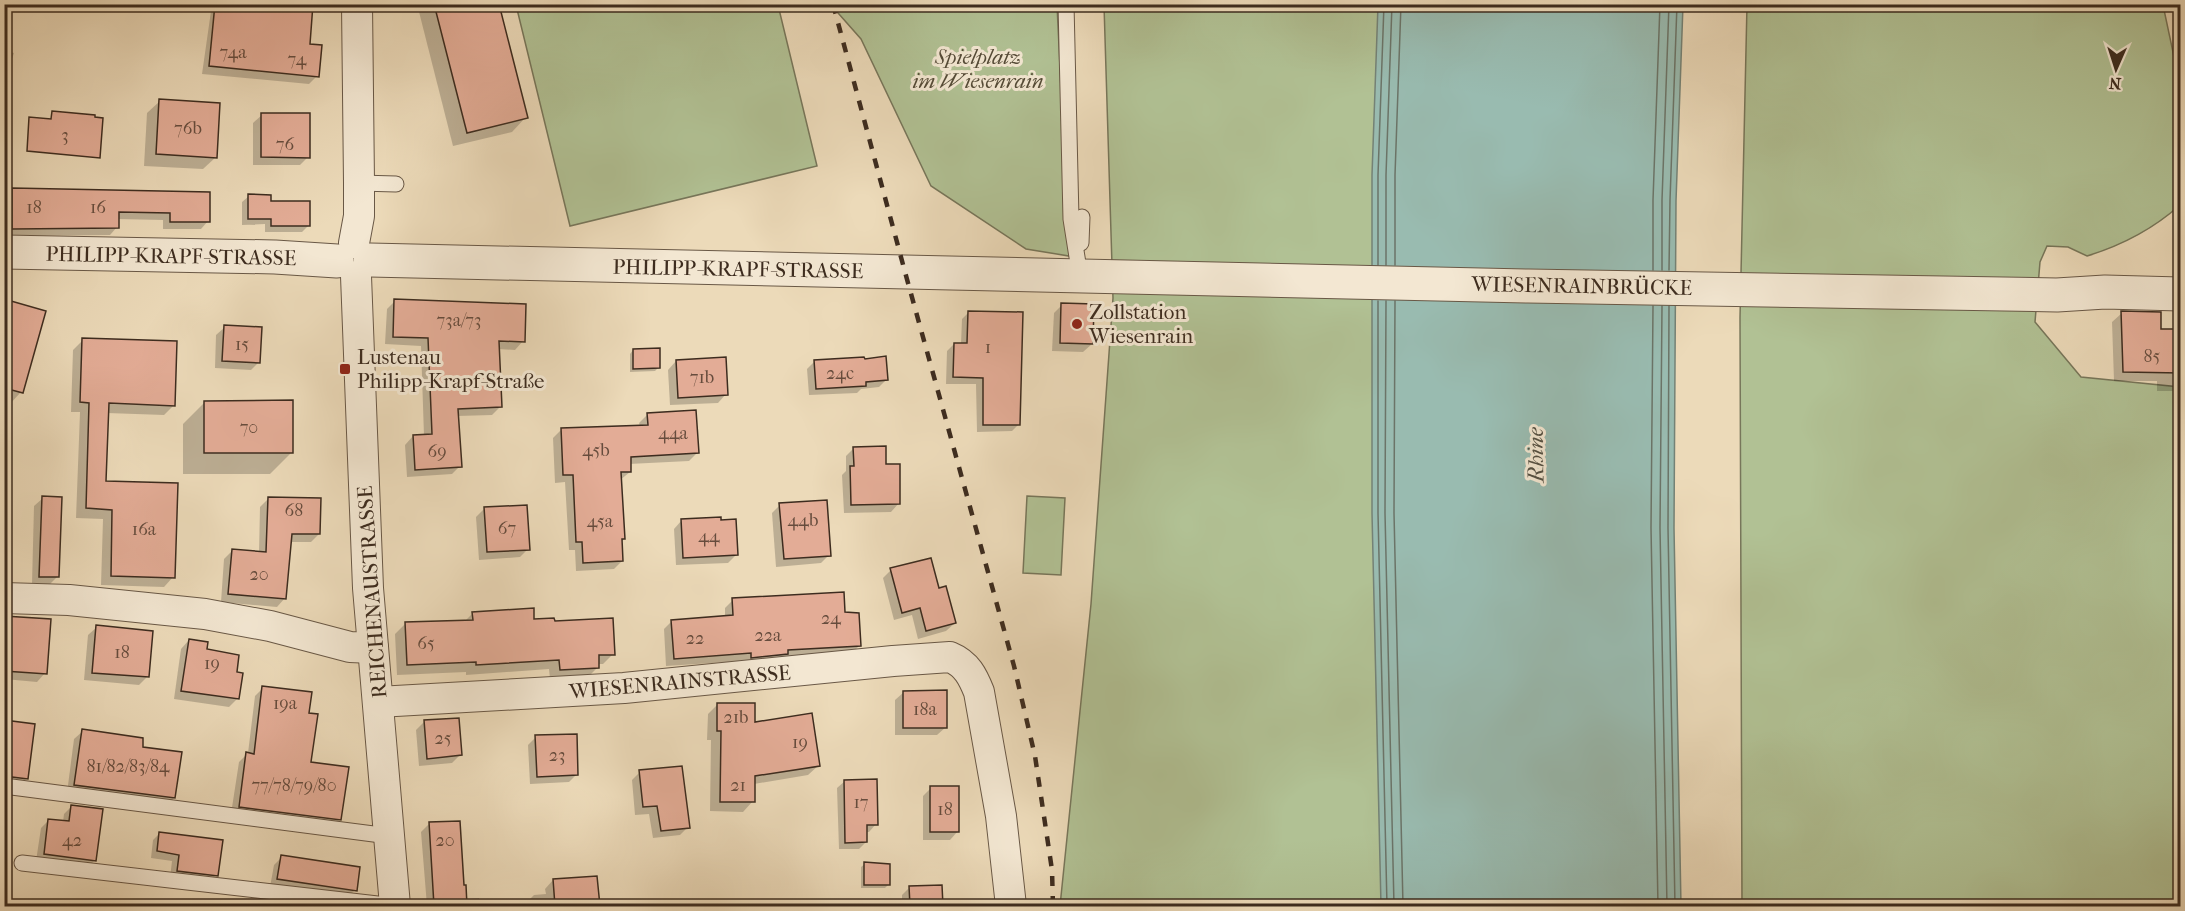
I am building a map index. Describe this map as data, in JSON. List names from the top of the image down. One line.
{"streets":{"street":["PHILIPP-KRAPF-STRASSE","WIESENRAINBRÜCKE","REICHENAUSTRASSE","WIESENRAINSTRASSE"]},"crossings":[["PHILIPP-KRAPF-STRASSE","WIESENRAINBRÜCKE"],["PHILIPP-KRAPF-STRASSE","REICHENAUSTRASSE"],["REICHENAUSTRASSE","WIESENRAINSTRASSE"]],"water":["Rhine"],"parks":["Spielplatz im Wiesenrain"],"places":{"other":["Zollstation Wiesenrain"],"transit":["Lustenau Philipp-Krapf-Straße"]},"house_numbers":["74a","74","76b","3","76","18","16","73a/73","15","1","85","24c","71b","70","44a","45b","69","68","44b","45a","67","16a","44","20","24","22a","22","65","18","19","19a","18a","21b","25","19","23","81/82/83/84","77/78/79/80","21","17","18","42","20"],"north":"bottom"}
